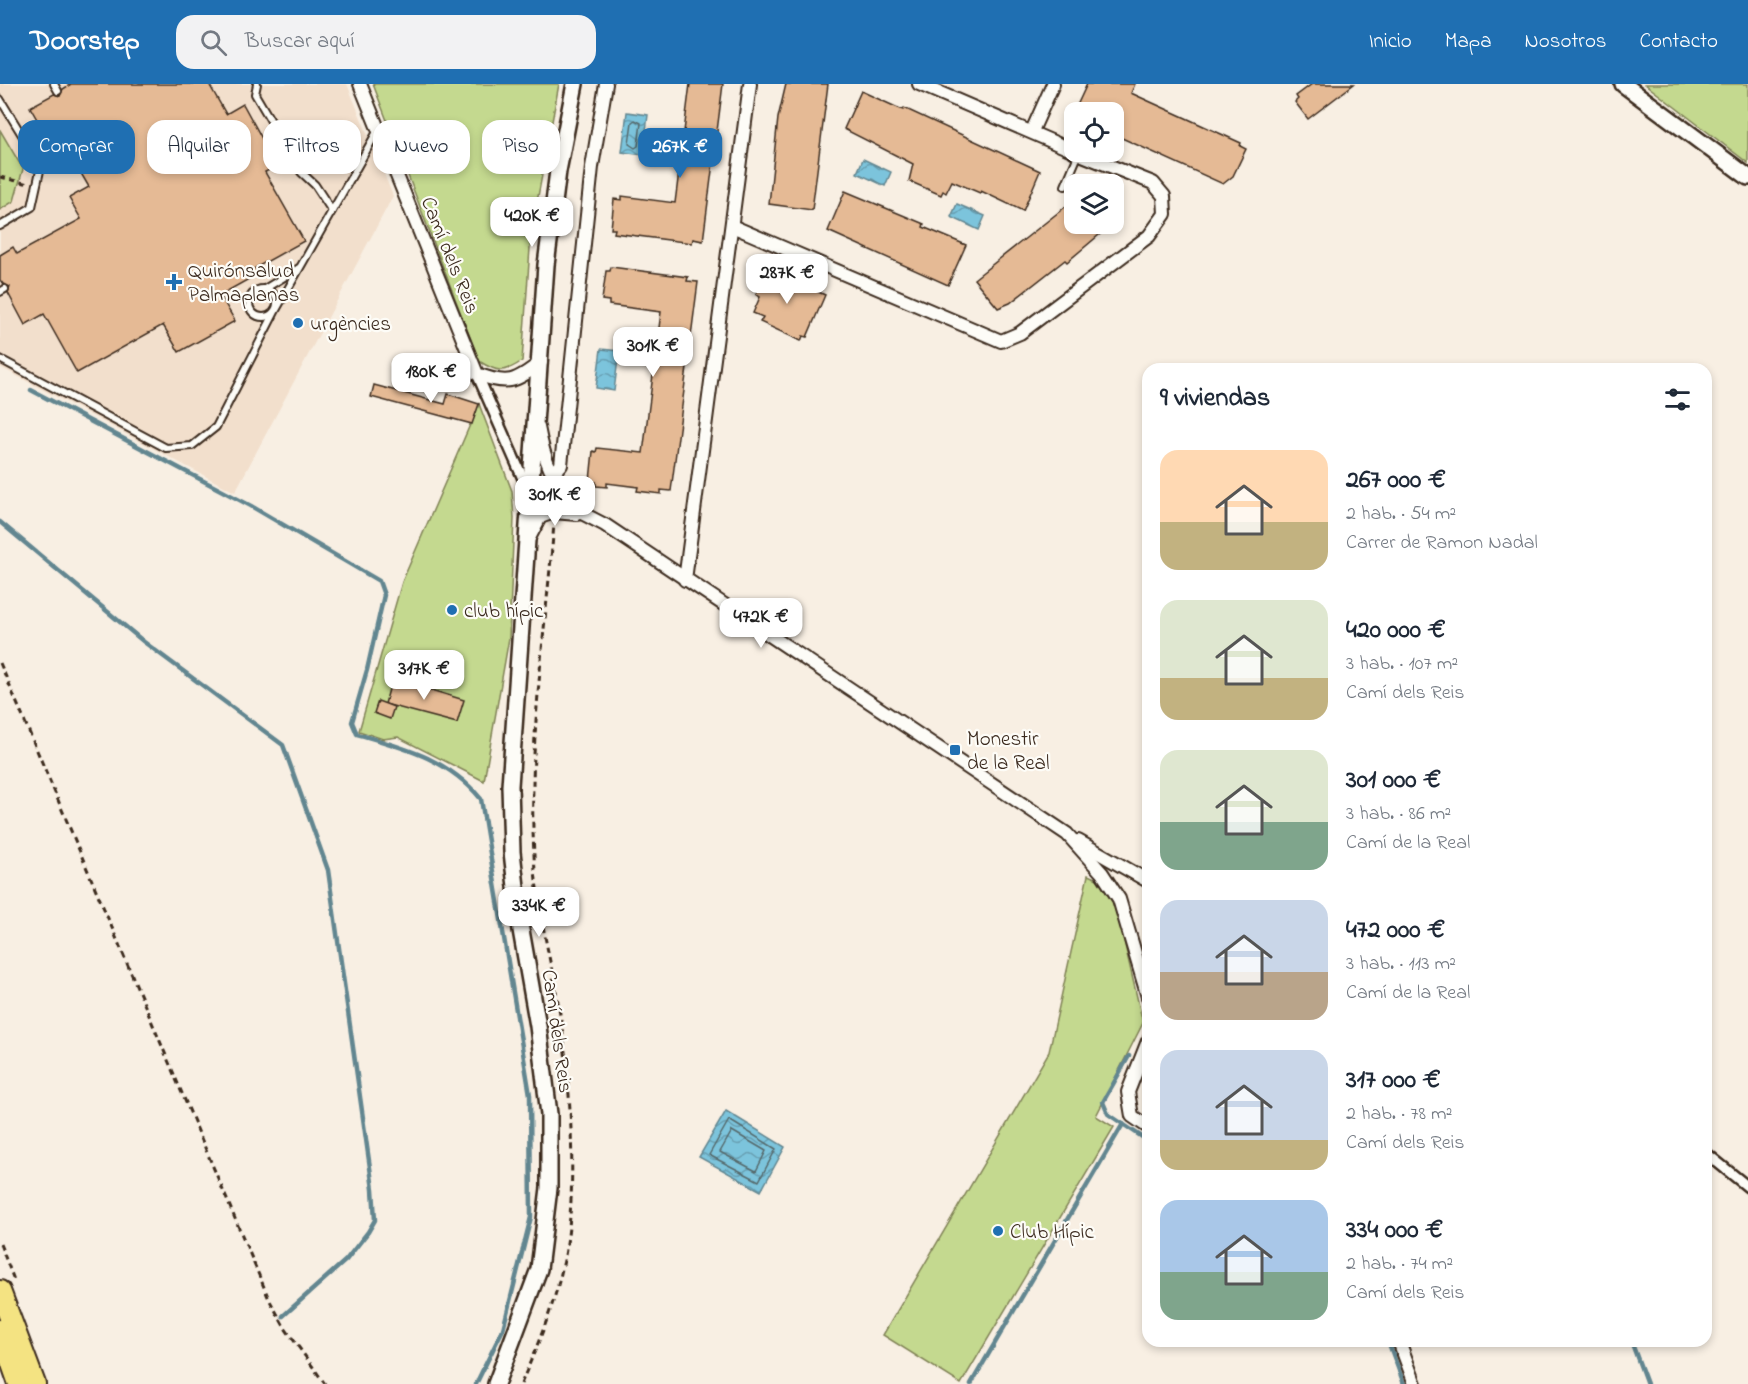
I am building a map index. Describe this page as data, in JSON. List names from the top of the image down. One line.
{"streets":{"street":["Camí dels Reis"]},"places":{"health":["Quirónsalud Palmaplanas"],"other":["urgències","club hípic","Club Hípic"],"transit":["Monestir de la Real"]},"page":{"header":"Doorstep","search":"Buscar aquí","nav":["Inicio","Mapa","Nosotros","Contacto"],"chip":["Comprar","Alquilar","Filtros","Nuevo","Piso"],"price":["267K €","420K €","287K €","301K €","180K €","301K €","472K €","317K €","334K €"],"heading":"9 viviendas","list":[{"name":"267 000 €","note":"2 hab. · 54 m² · Carrer de Ramon Nadal"},{"name":"420 000 €","note":"3 hab. · 107 m² · Camí dels Reis"},{"name":"301 000 €","note":"3 hab. · 86 m² · Camí de la Real"},{"name":"472 000 €","note":"3 hab. · 113 m² · Camí de la Real"},{"name":"317 000 €","note":"2 hab. · 78 m² · Camí dels Reis"},{"name":"334 000 €","note":"2 hab. · 74 m² · Camí dels Reis"}]}}
